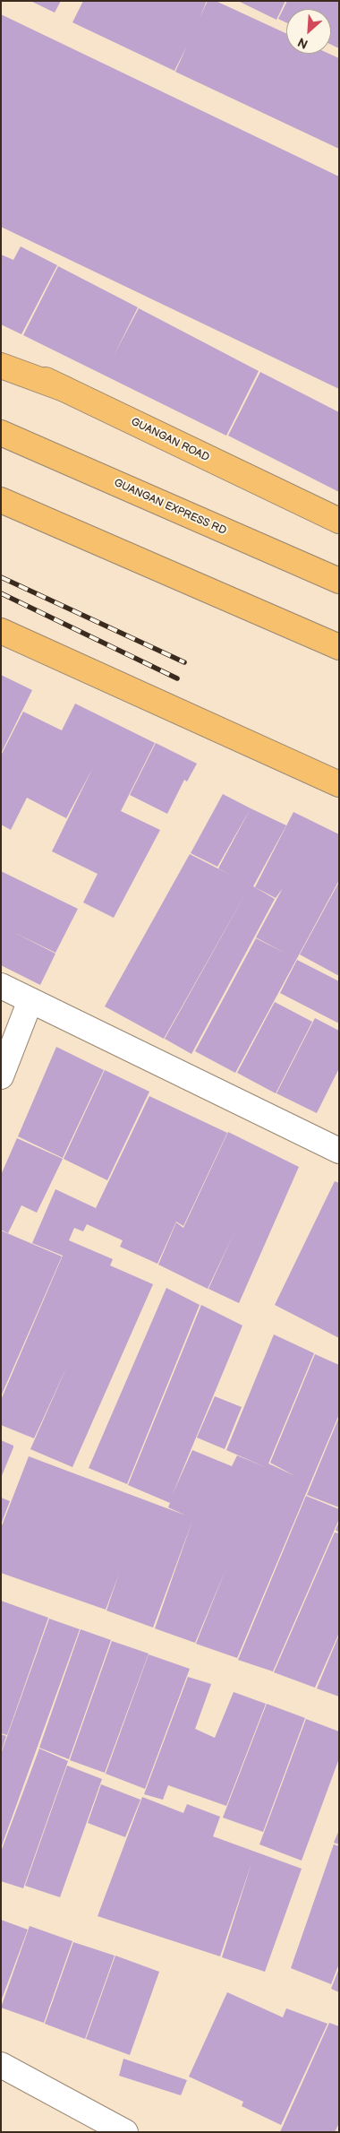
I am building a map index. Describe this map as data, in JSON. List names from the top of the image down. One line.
{"streets":{"main road":["GUANGAN ROAD","GUANGAN EXPRESS RD"]},"north":"bottom left"}
